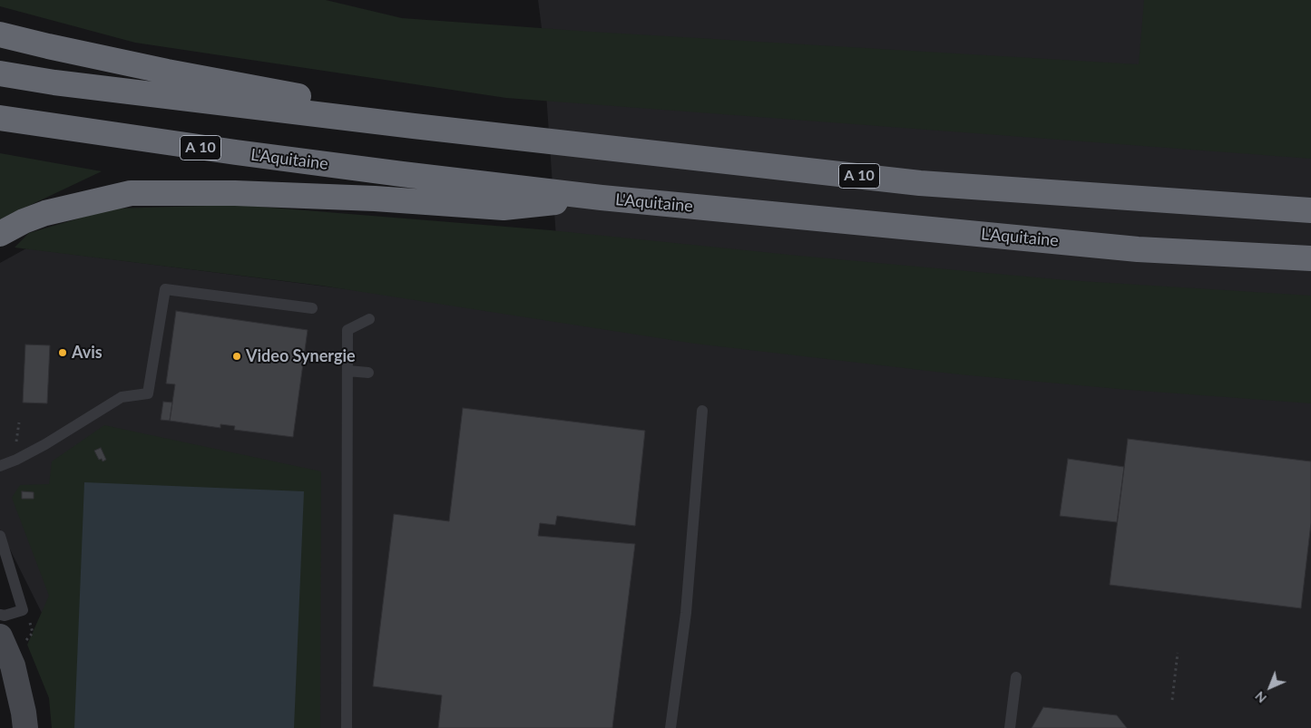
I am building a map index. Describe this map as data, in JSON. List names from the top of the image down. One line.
{"streets":{"highway":["A 10","L'Aquitaine"]},"places":["Avis","Video Synergie"],"north":"bottom left"}
